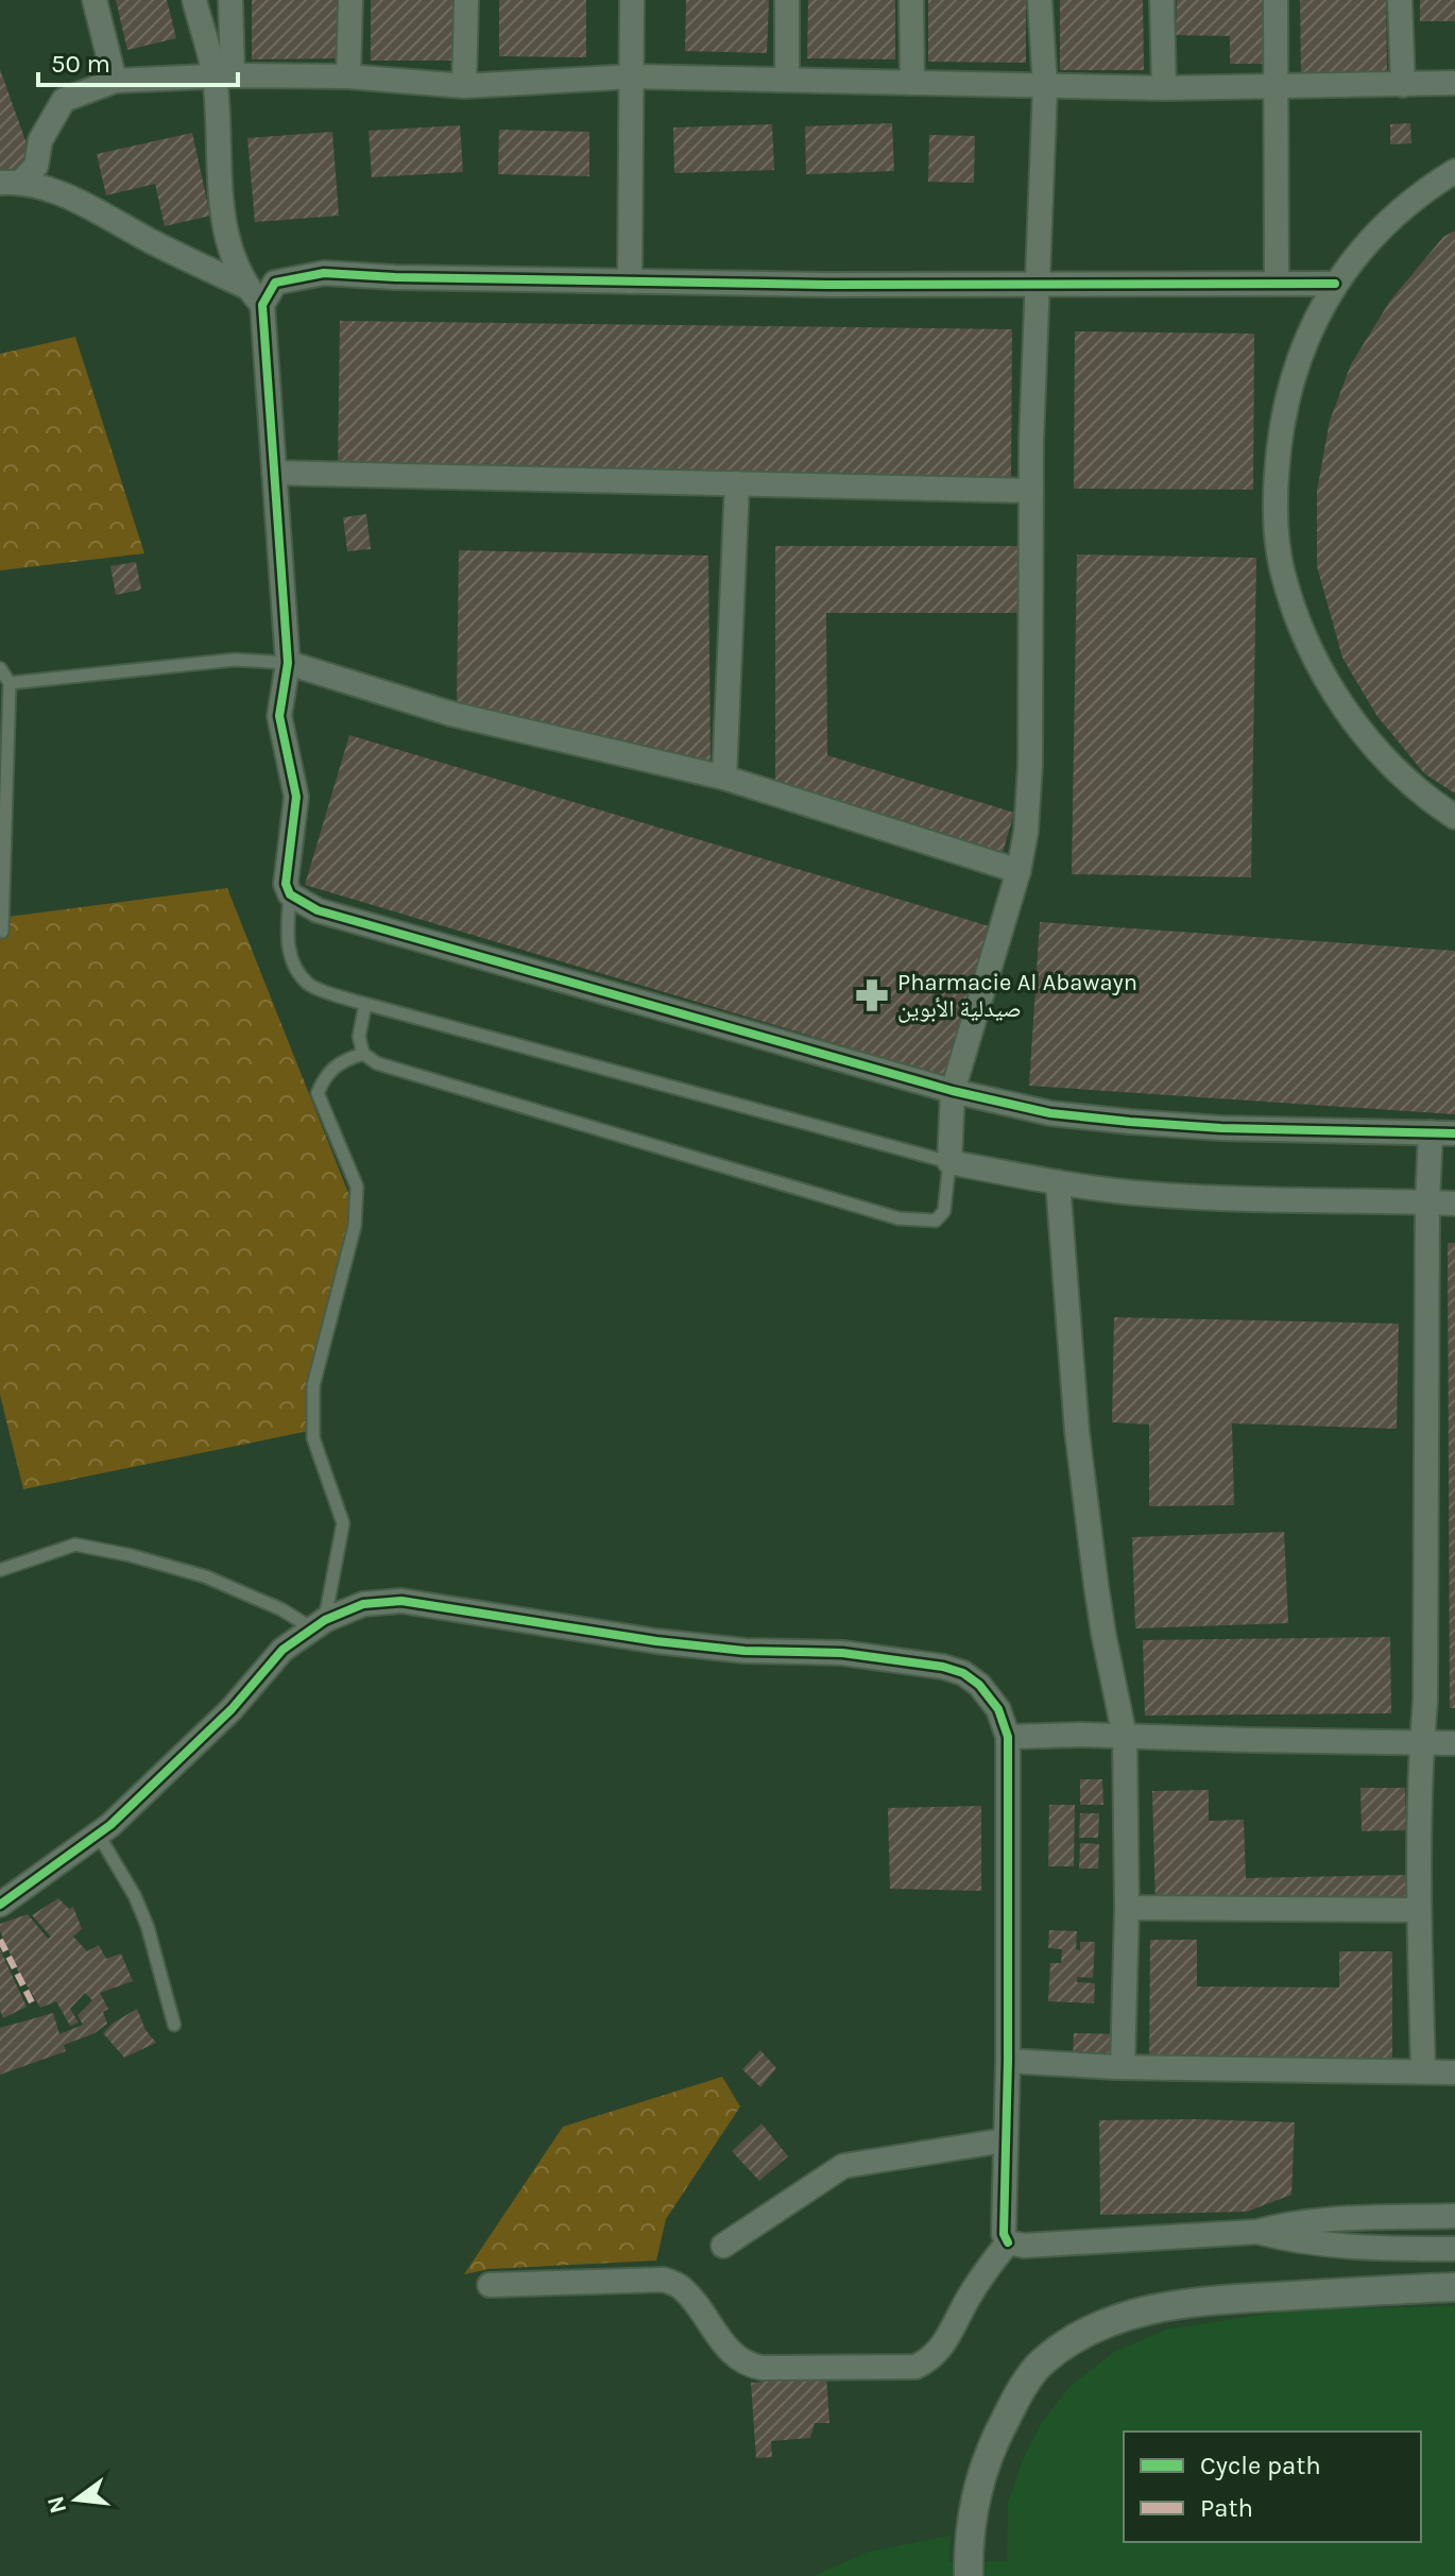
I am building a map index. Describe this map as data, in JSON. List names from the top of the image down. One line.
{"places":{"pharmacy":["Pharmacie Al Abawayn صيدلية الأبوين"]},"legend":["Cycle path","Path"],"scale_bar":"50 m","north":"left"}
